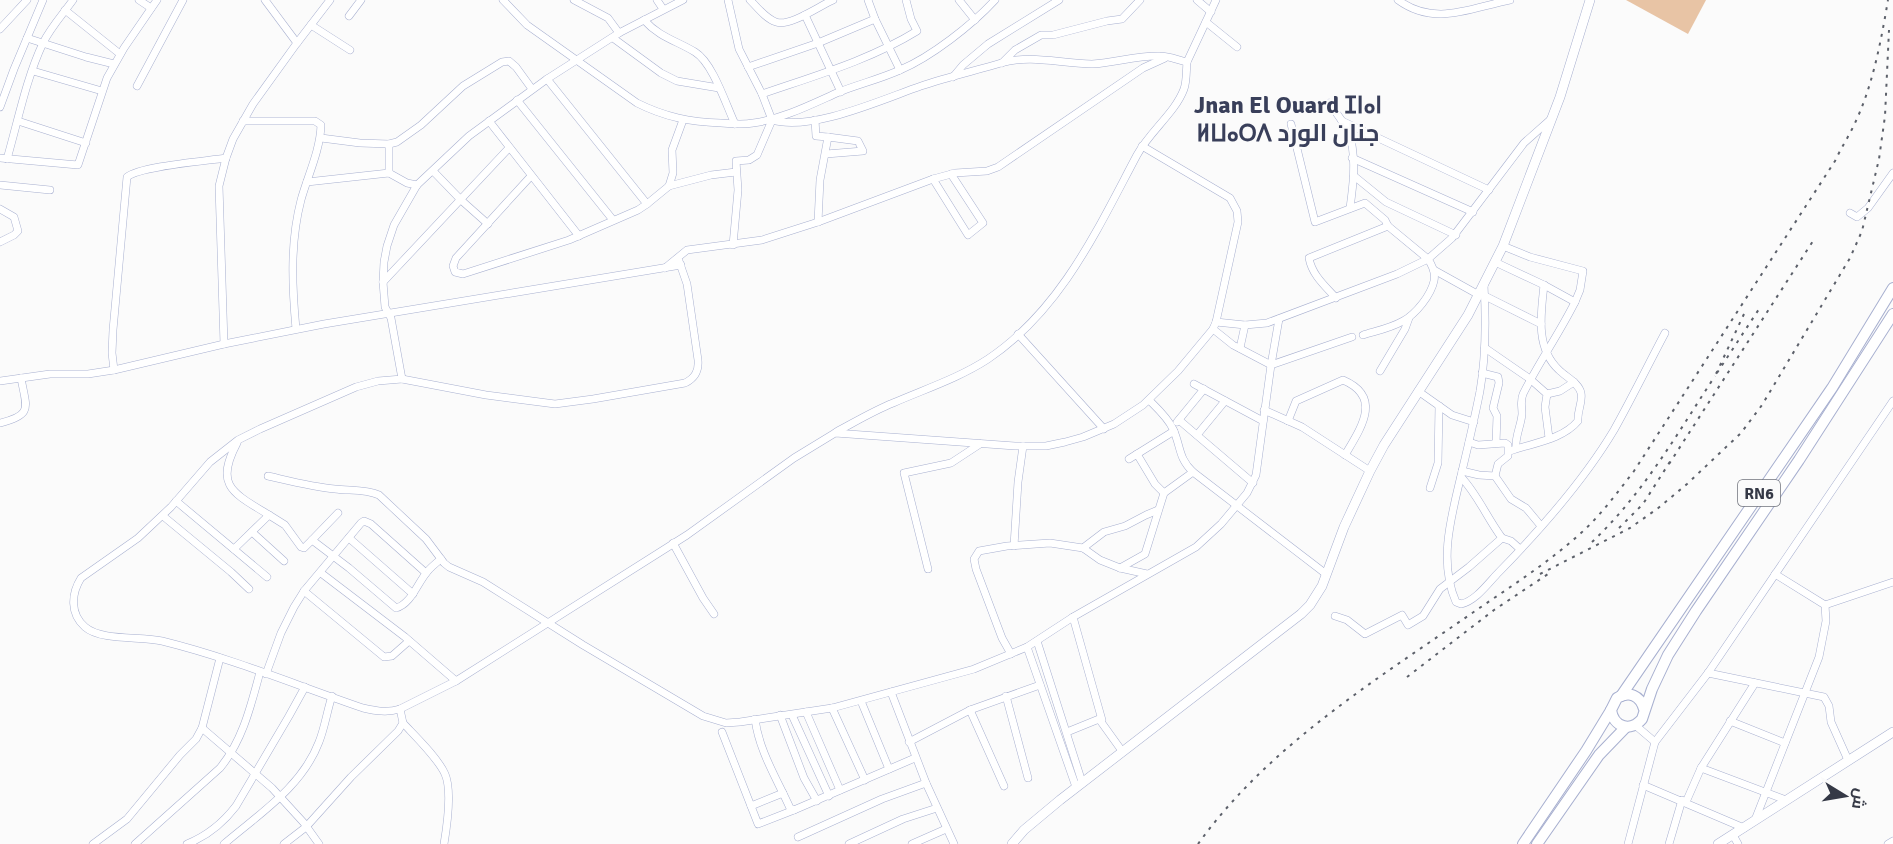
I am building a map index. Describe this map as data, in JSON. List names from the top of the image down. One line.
{"streets":{"main road":["RN6"]},"districts":["Jnan El Ouard ⵊⵏⴰⵏ ⵍⵡⴰⵔⴷ جنان الورد"],"north":"right"}
